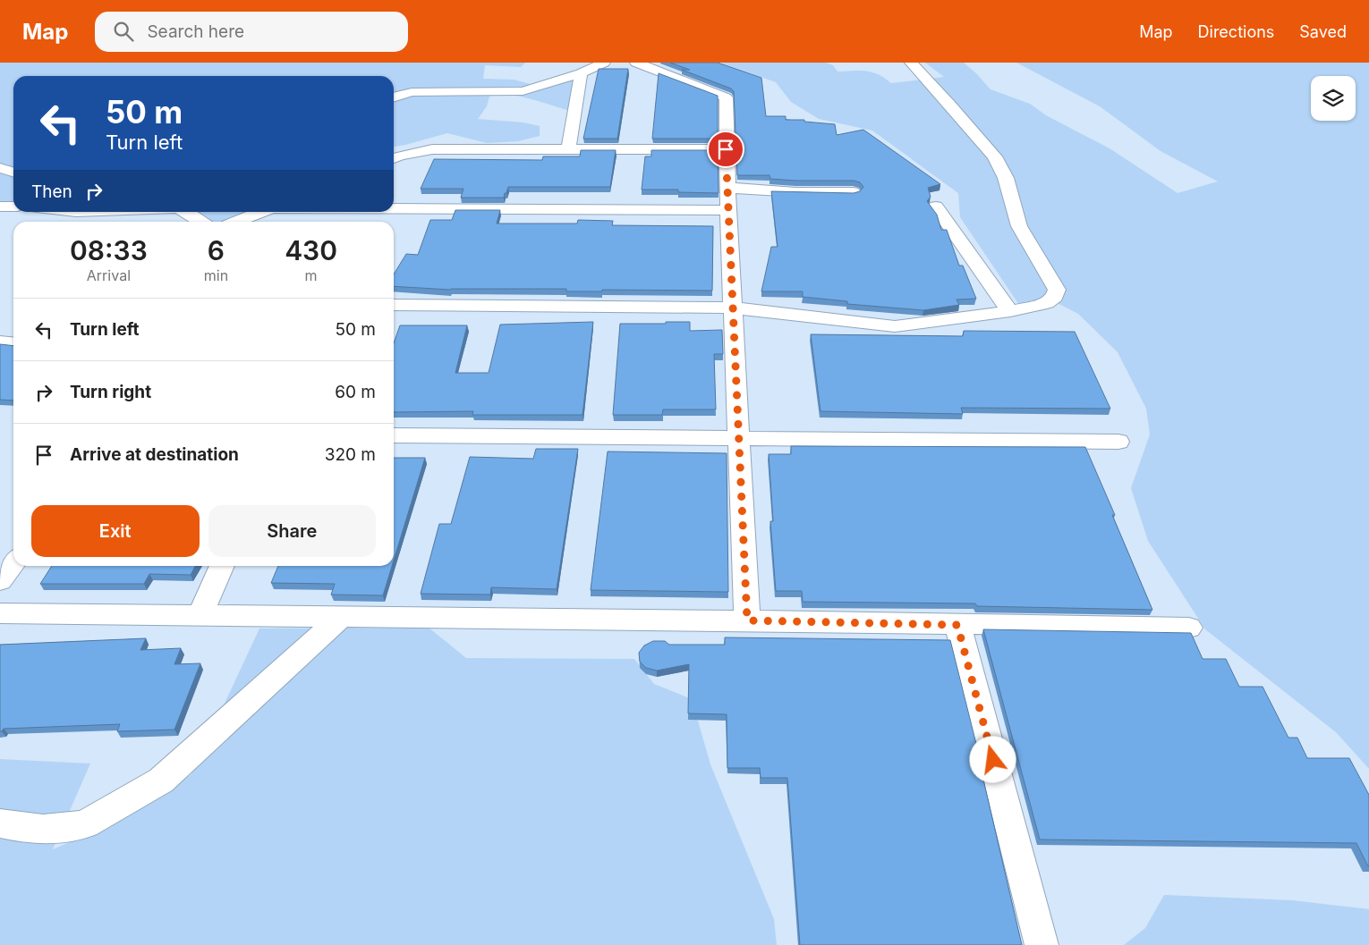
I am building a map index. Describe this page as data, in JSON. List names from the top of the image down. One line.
{"page":{"header":"Map","search":"Search here","nav":["Map","Directions","Saved"],"turn":["50 m","Turn left"],"then":"Then","eta":["08:33","Arrival","6","min","430","m"],"list":[{"name":"Turn left","value":"50 m"},{"name":"Turn right","value":"60 m"},{"name":"Arrive at destination","value":"320 m"}],"buttons":["Exit","Share"]}}
